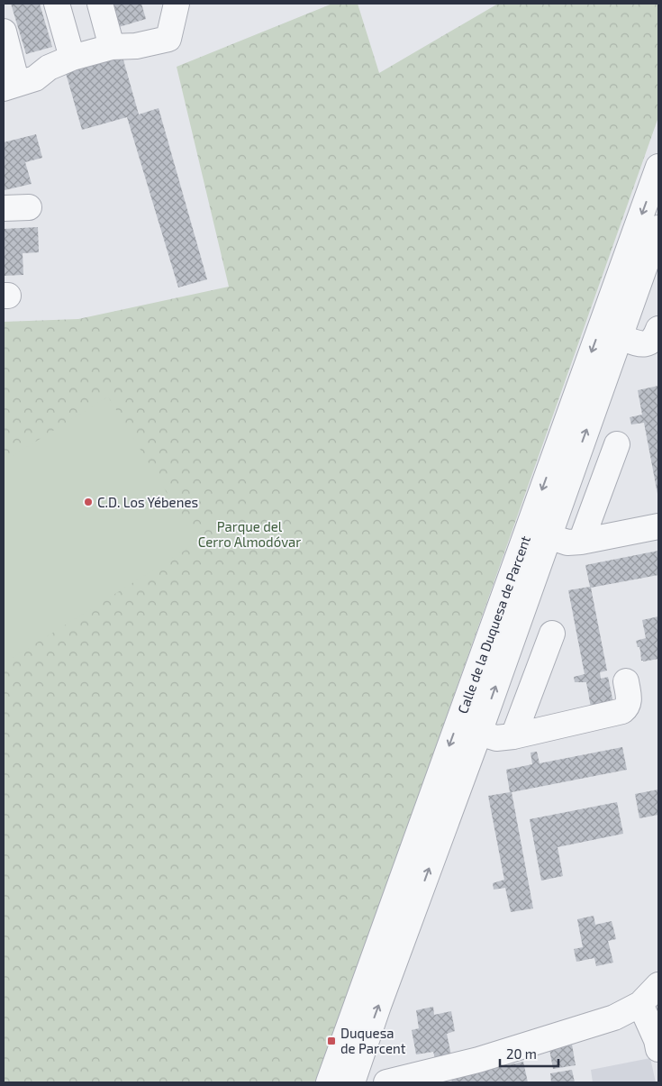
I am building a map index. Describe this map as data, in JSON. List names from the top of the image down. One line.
{"streets":{"street":["Calle de la Duquesa de Parcent"]},"parks":["Parque del Cerro Almodóvar"],"places":{"other":["C.D. Los Yébenes"],"transit":["Duquesa de Parcent"]},"scale_bar":"20 m"}
